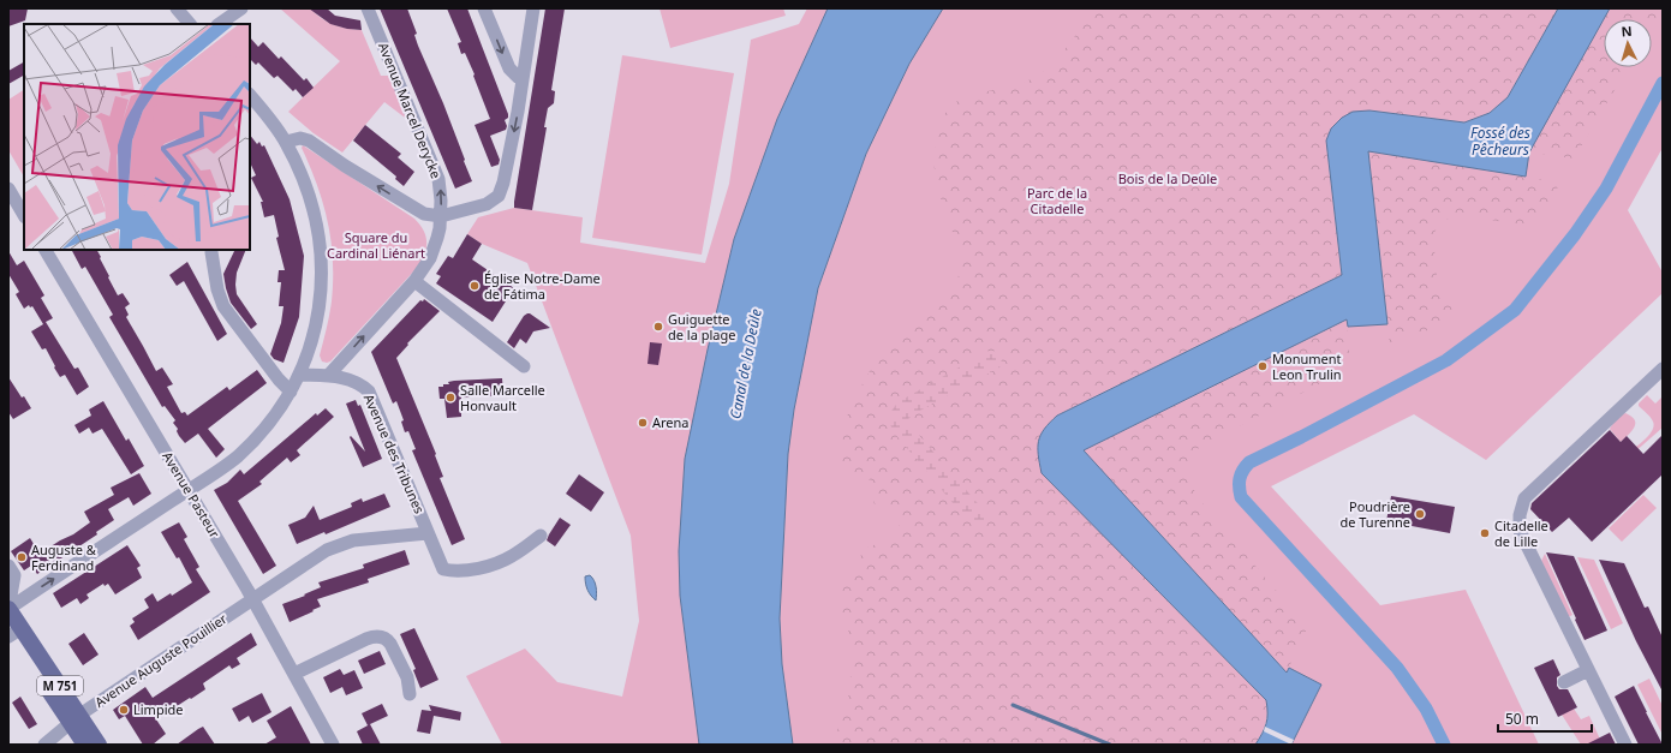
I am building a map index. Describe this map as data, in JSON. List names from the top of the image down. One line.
{"streets":{"main road":["M 751"],"street":["Avenue Marcel Derycke","Avenue des Tribunes","Avenue Pasteur","Avenue Auguste Pouillier"]},"crossings":[["Avenue Marcel Derycke","Avenue des Tribunes"],["Avenue des Tribunes","Avenue Auguste Pouillier"],["Avenue Pasteur","Avenue Auguste Pouillier"],["Avenue Auguste Pouillier","M 751"]],"water":["Fossé des Pêcheurs","Canal de la Deûle"],"parks":["Bois de la Deûle","Parc de la Citadelle","Square du Cardinal Liénart"],"places":["Église Notre-Dame de Fátima","Guiguette de la plage","Monument Leon Trulin","Salle Marcelle Honvault","Arena","Poudrière de Turenne","Citadelle de Lille","Auguste & Ferdinand","Limpide"],"scale_bar":"50 m","north":"top"}
